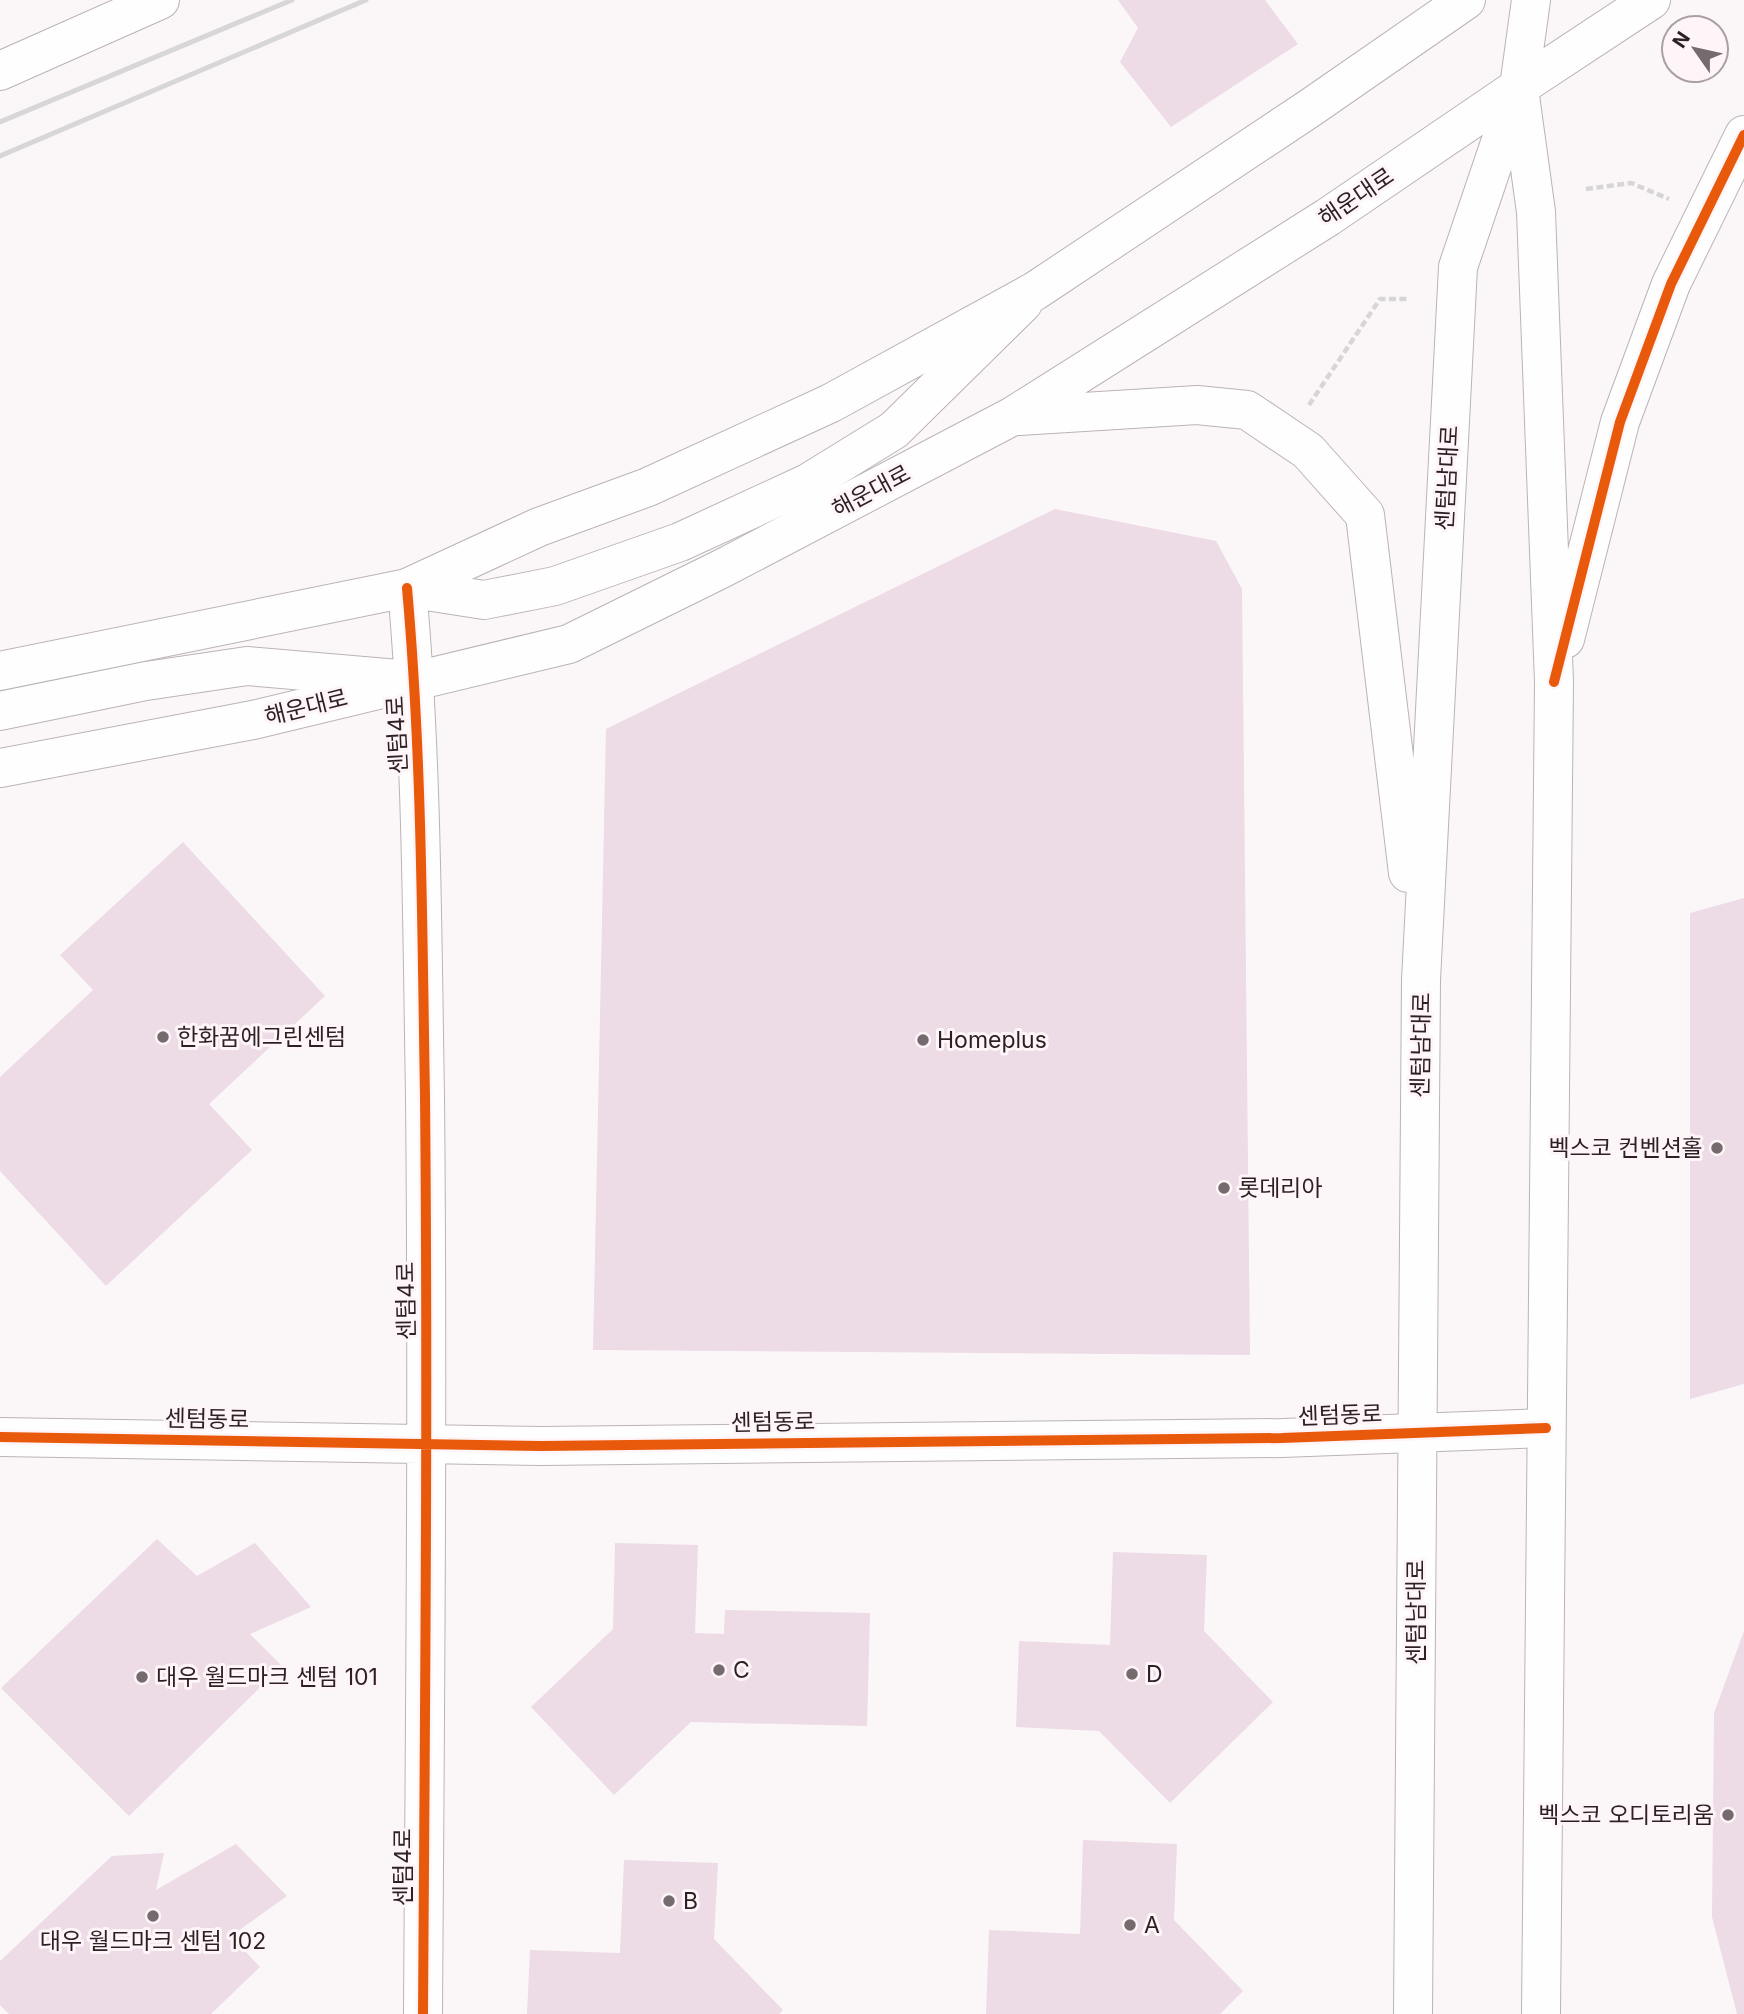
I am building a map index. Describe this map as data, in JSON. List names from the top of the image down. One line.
{"streets":{"main road":["해운대로","센텀남대로","센텀4로","센텀동로"]},"crossings":[["해운대로","센텀남대로"],["해운대로","센텀4로"],["센텀남대로","센텀동로"],["센텀4로","센텀동로"]],"places":["한화꿈에그린센텀","Homeplus","벡스코 컨벤션홀","롯데리아","C","D","대우 월드마크 센텀 101","벡스코 오디토리움","B","대우 월드마크 센텀 102","A"],"north":"top left"}
